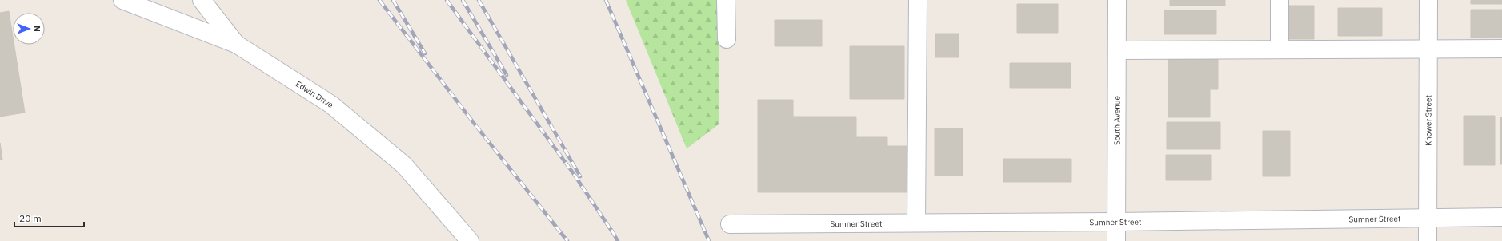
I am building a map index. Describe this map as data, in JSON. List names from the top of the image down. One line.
{"streets":{"street":["Edwin Drive","South Avenue","Knower Street","Sumner Street"]},"crossings":[["South Avenue","Sumner Street"],["Knower Street","Sumner Street"]],"scale_bar":"20 m","north":"right"}
